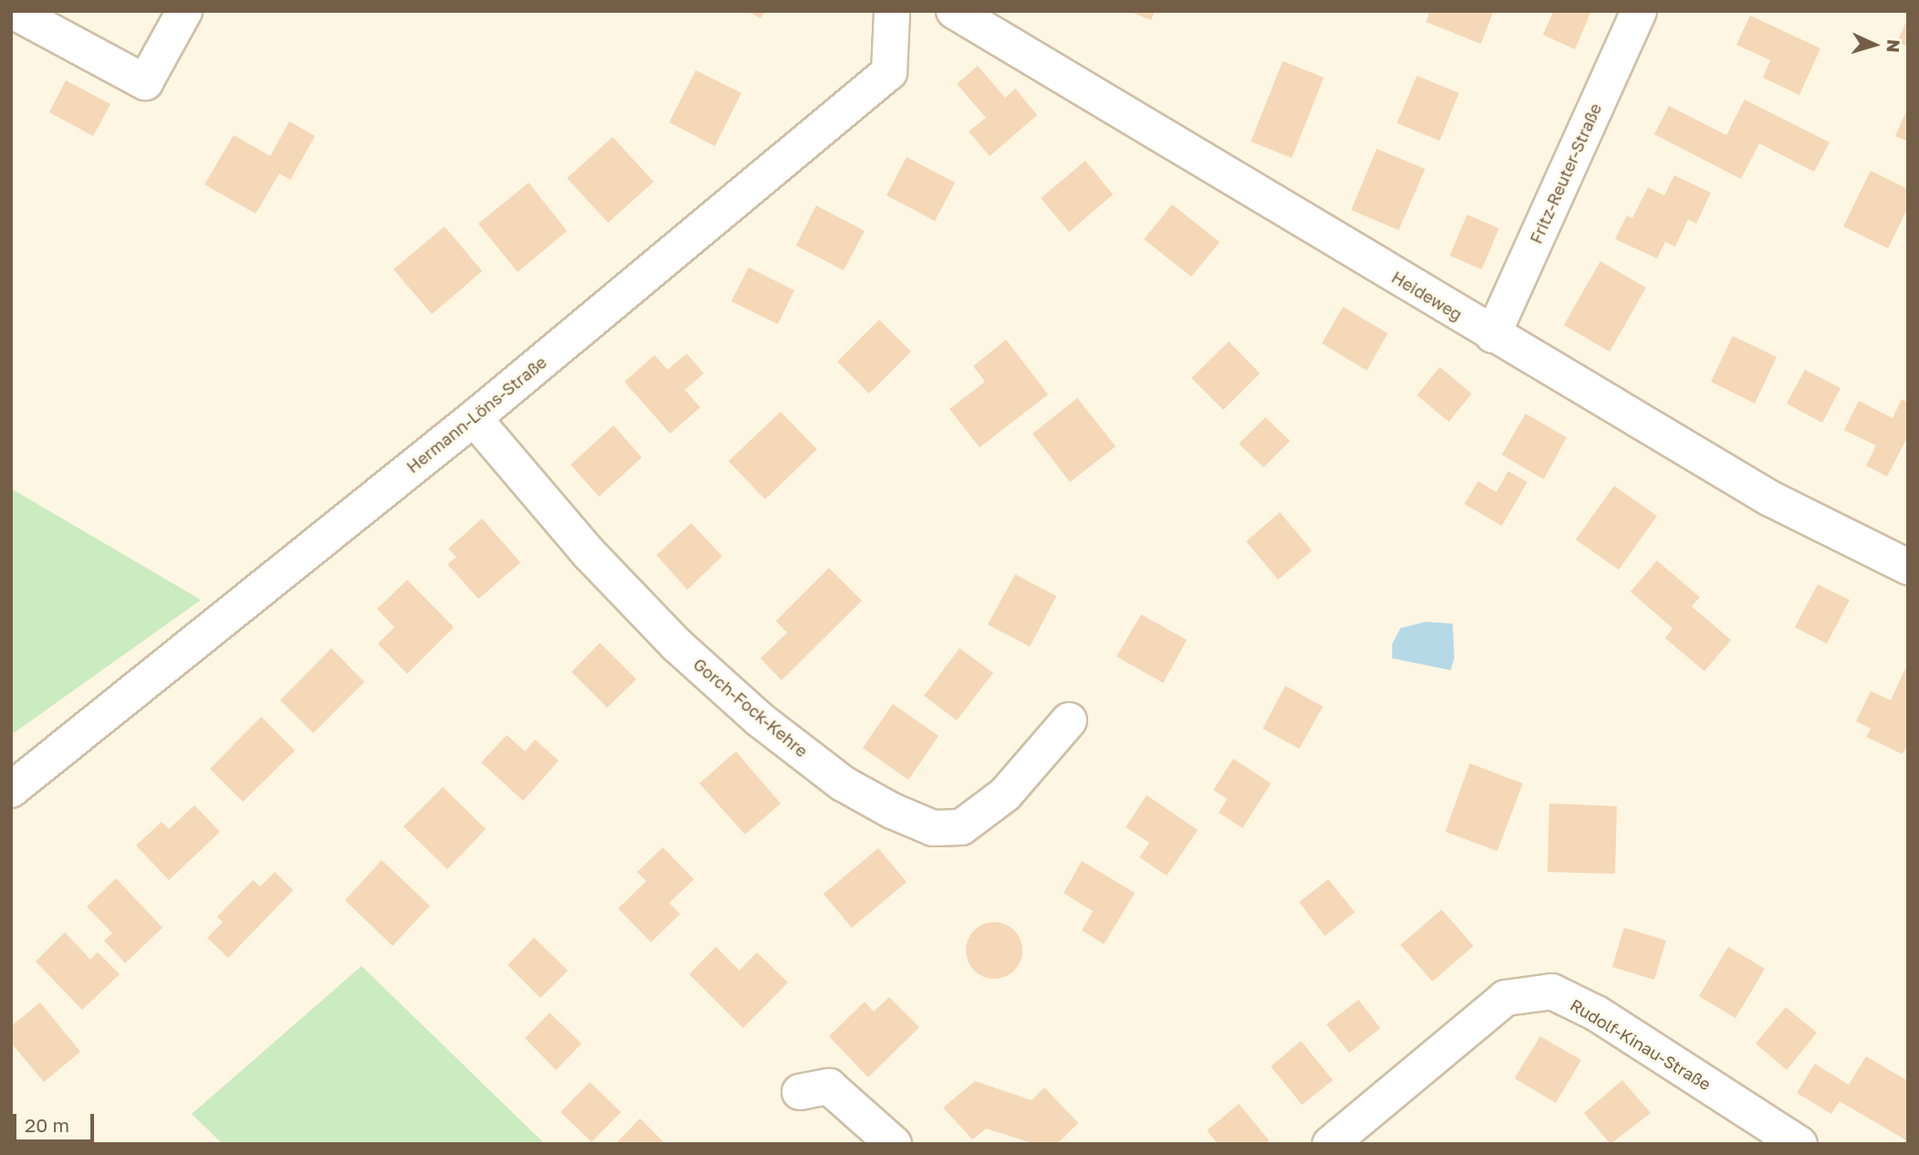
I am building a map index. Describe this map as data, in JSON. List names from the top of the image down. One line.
{"streets":{"street":["Fritz-Reuter-Straße","Heideweg","Hermann-Löns-Straße","Gorch-Fock-Kehre","Rudolf-Kinau-Straße"]},"crossings":[["Fritz-Reuter-Straße","Heideweg"],["Hermann-Löns-Straße","Gorch-Fock-Kehre"]],"scale_bar":"20 m","north":"right"}
